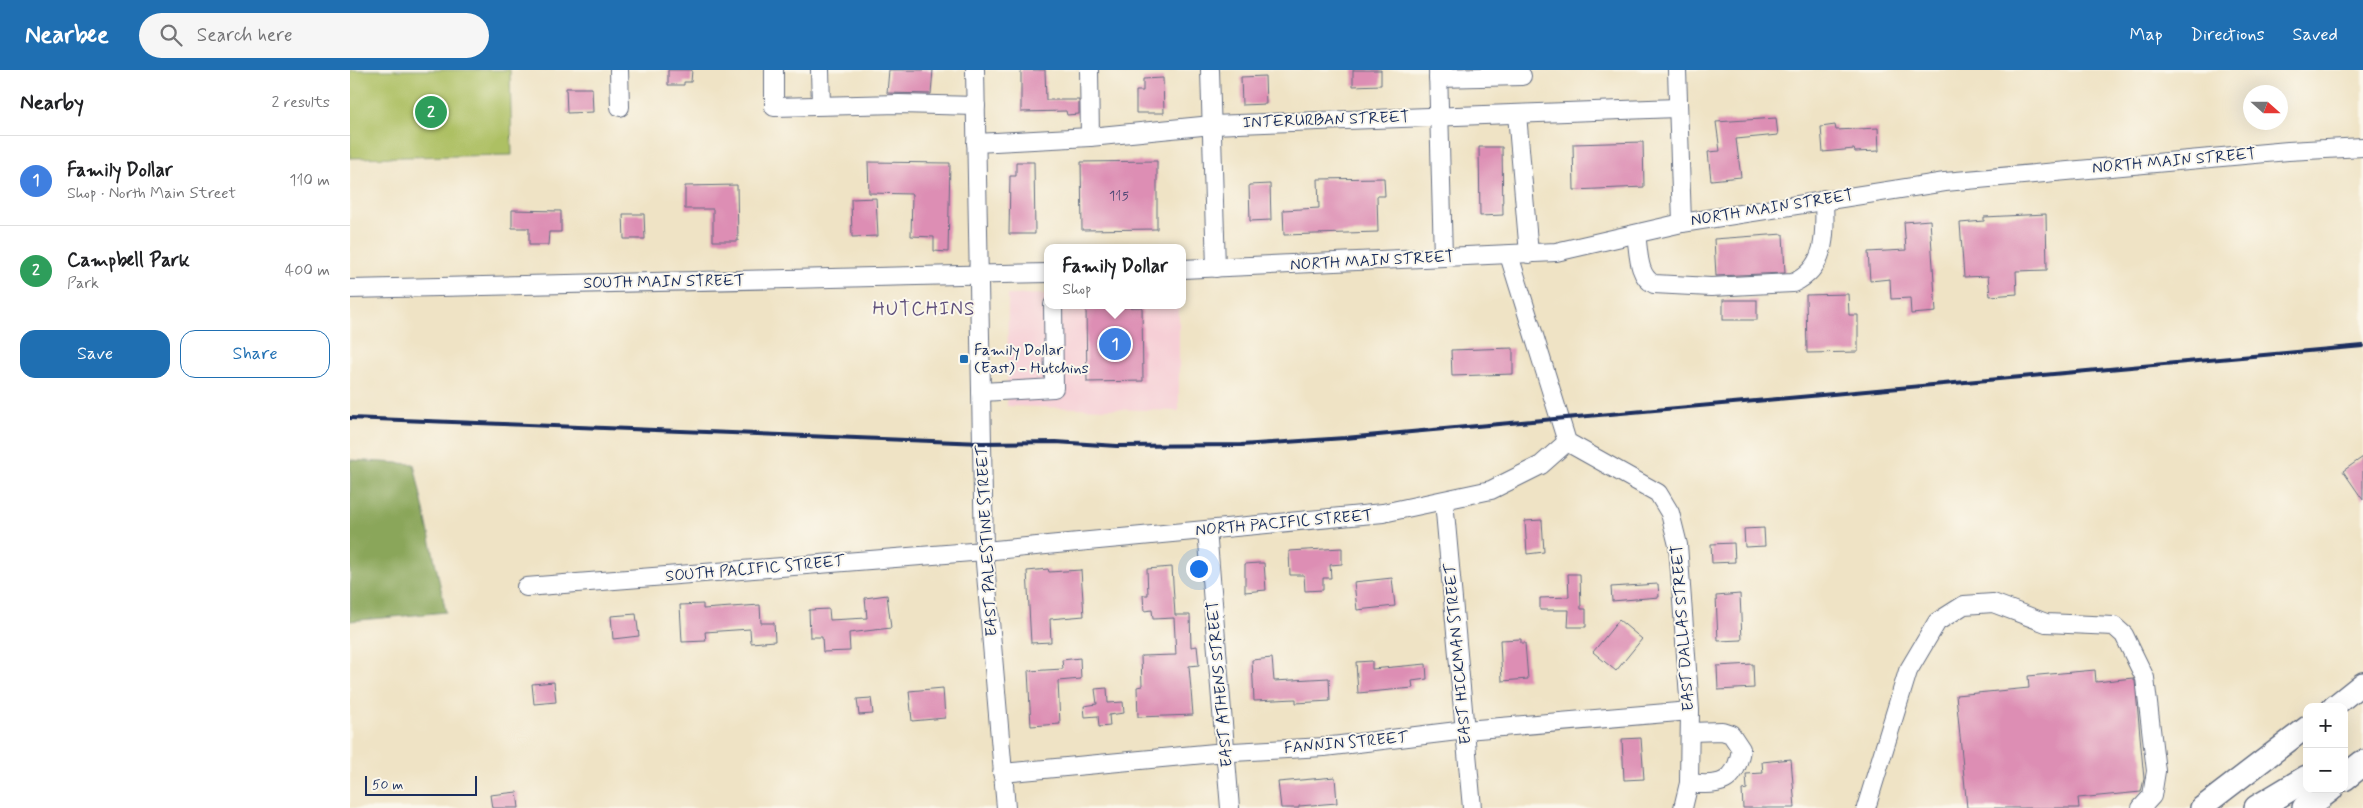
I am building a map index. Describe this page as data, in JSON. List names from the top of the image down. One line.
{"streets":{"street":["INTERURBAN STREET","NORTH MAIN STREET","SOUTH MAIN STREET","NORTH PACIFIC STREET","EAST PALESTINE STREET","SOUTH PACIFIC STREET","EAST DALLAS STREET","EAST HICKMAN STREET","EAST ATHENS STREET","FANNIN STREET"]},"crossings":[["INTERURBAN STREET","EAST PALESTINE STREET"],["SOUTH MAIN STREET","EAST PALESTINE STREET"],["NORTH PACIFIC STREET","EAST PALESTINE STREET"],["NORTH PACIFIC STREET","SOUTH PACIFIC STREET"],["NORTH PACIFIC STREET","EAST DALLAS STREET"],["NORTH PACIFIC STREET","EAST HICKMAN STREET"],["NORTH PACIFIC STREET","EAST ATHENS STREET"],["EAST PALESTINE STREET","SOUTH PACIFIC STREET"],["EAST PALESTINE STREET","FANNIN STREET"],["EAST DALLAS STREET","FANNIN STREET"],["EAST HICKMAN STREET","FANNIN STREET"],["EAST ATHENS STREET","FANNIN STREET"]],"districts":["HUTCHINS"],"places":{"transit":["Family Dollar (East) - Hutchins"]},"house_numbers":["115"],"scale_bar":"50 m","north":"right","page":{"header":"Nearbee","search":"Search here","nav":["Map","Directions","Saved"],"heading":["Nearby","2 results"],"pins":["2","1"],"list":[{"mark":"1","name":"Family Dollar","note":"Shop · North Main Street","value":"110 m"},{"mark":"2","name":"Campbell Park","note":"Park","value":"400 m"}],"popup":["Family Dollar","Shop"],"buttons":["Save","Share"],"map_buttons":["+","−"],"scale":"50 m"}}
